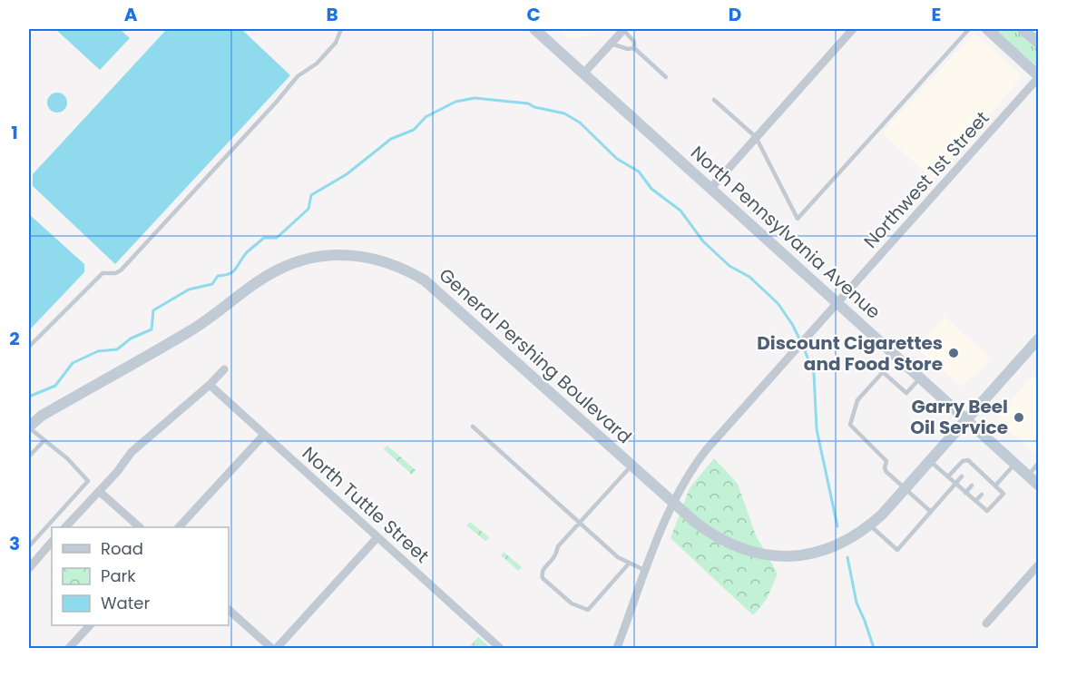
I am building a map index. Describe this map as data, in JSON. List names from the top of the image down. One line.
{"streets":{"main road":["North Pennsylvania Avenue","General Pershing Boulevard"],"street":["Northwest 1st Street","North Tuttle Street"]},"crossings":[["Northwest 1st Street","North Pennsylvania Avenue"],["Northwest 1st Street","General Pershing Boulevard"],["North Pennsylvania Avenue","General Pershing Boulevard"]],"places":["Discount Cigarettes and Food Store","Garry Beel Oil Service"],"legend":["Road","Park","Water"],"grid":{"columns":["A","B","C","D","E"],"rows":["1","2","3"]}}
